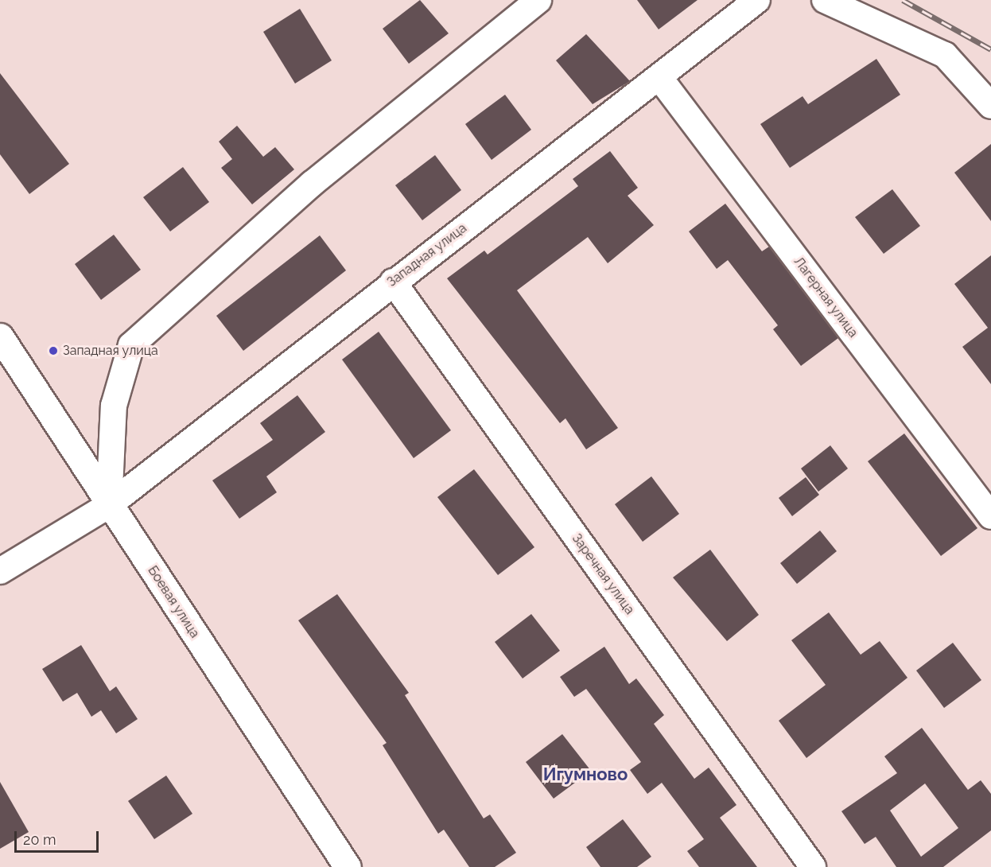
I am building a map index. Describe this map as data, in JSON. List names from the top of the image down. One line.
{"streets":{"main road":["Боевая улица"],"street":["Западная улица","Лагерная улица","Заречная улица"]},"crossings":[["Западная улица","Лагерная улица"],["Западная улица","Заречная улица"],["Западная улица","Боевая улица"]],"districts":["Игумново"],"places":["Западная улица"],"scale_bar":"20 m"}
